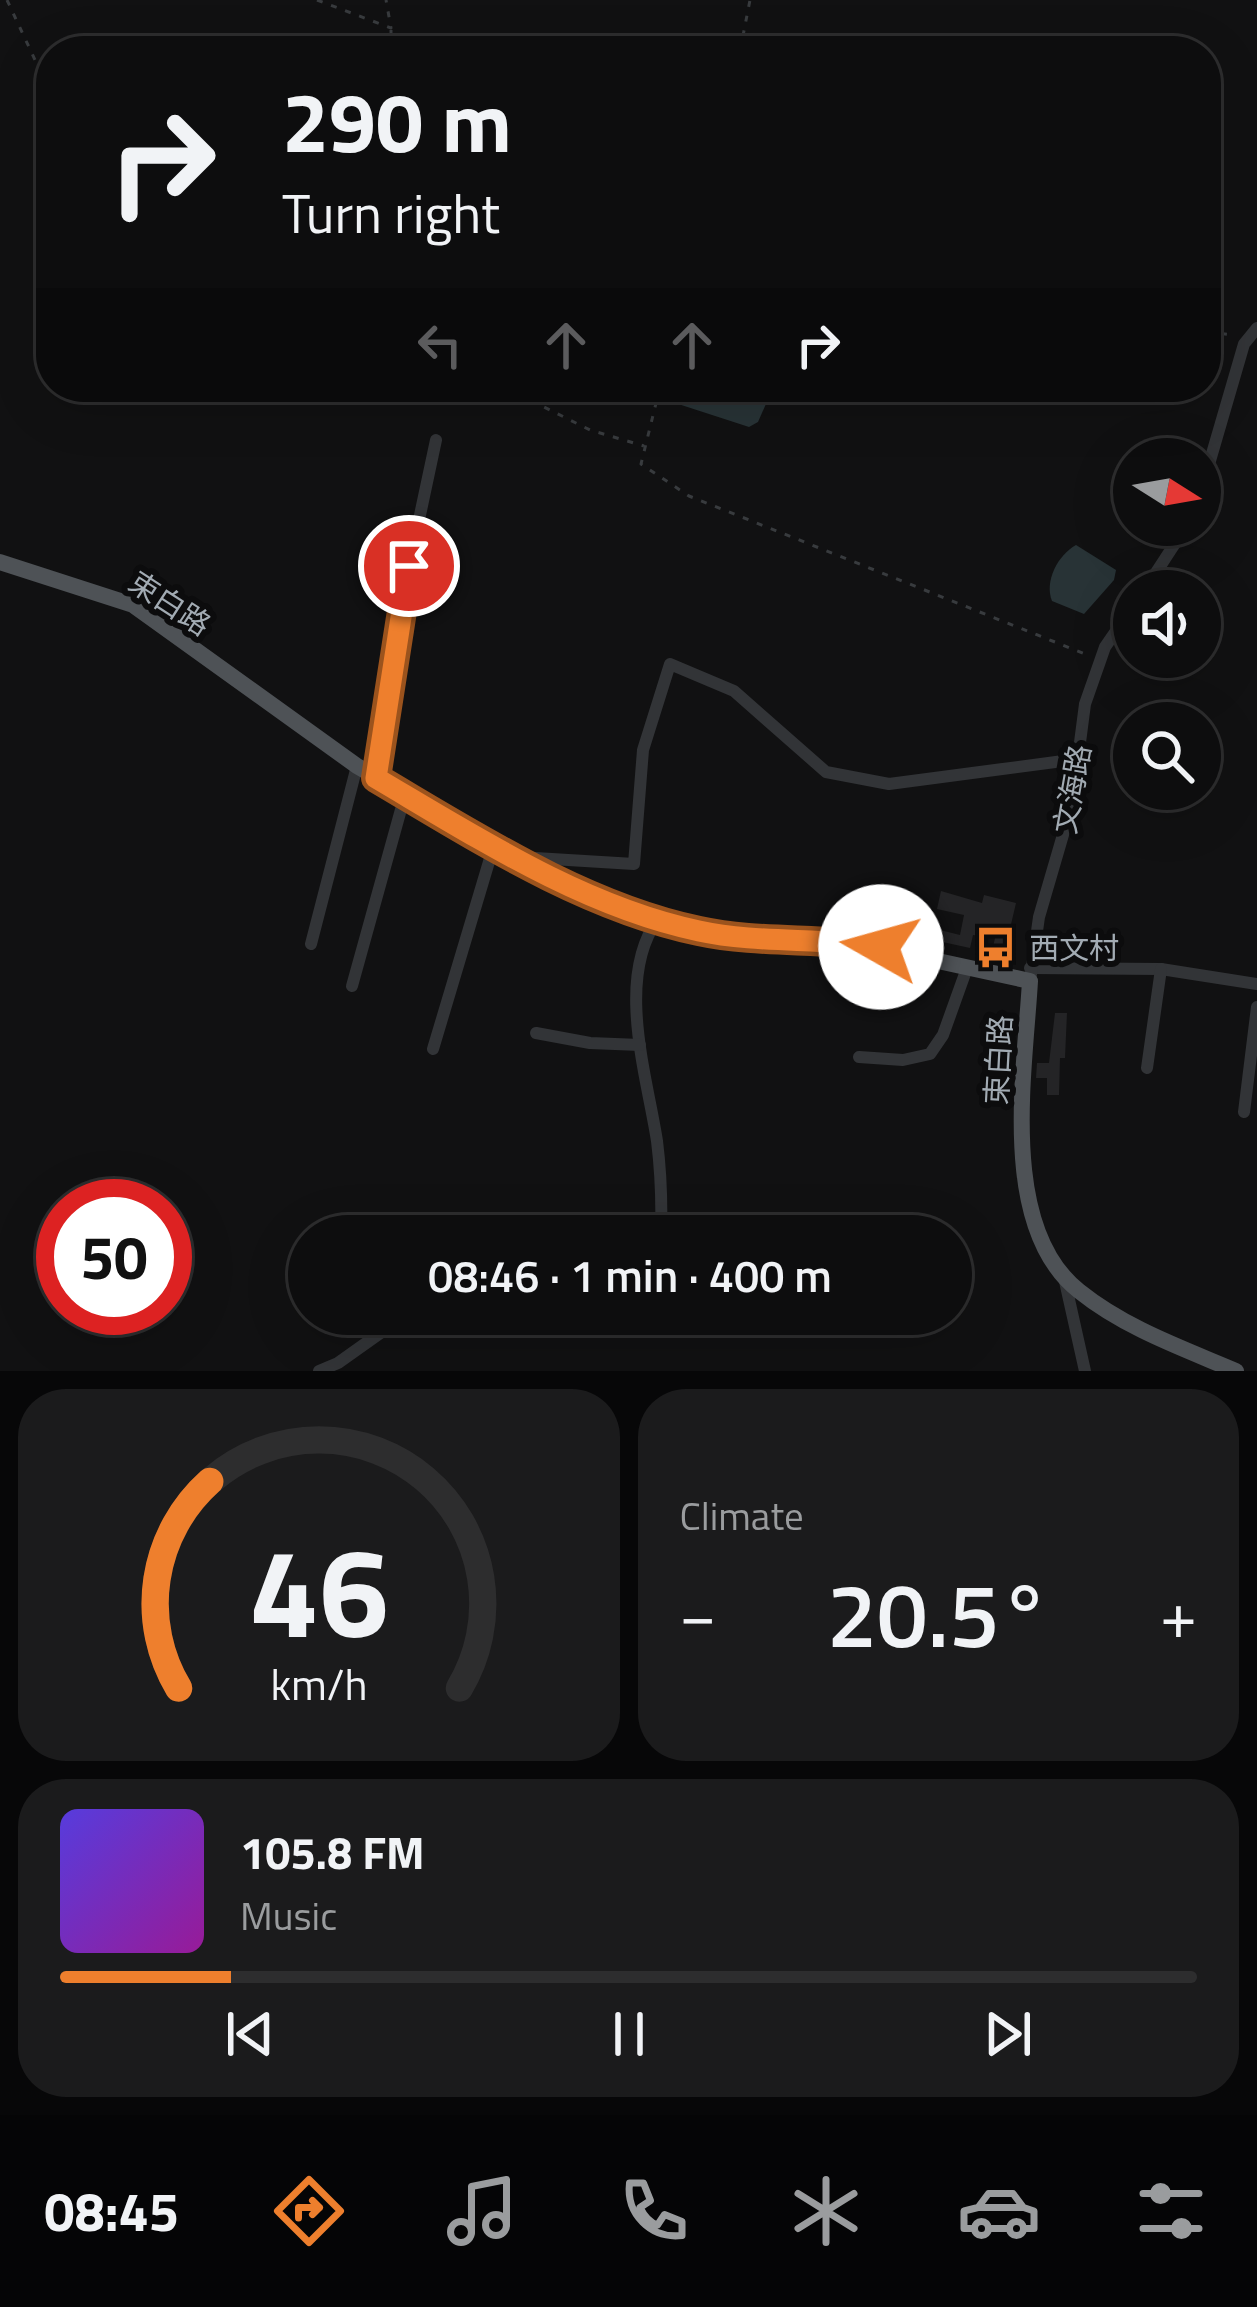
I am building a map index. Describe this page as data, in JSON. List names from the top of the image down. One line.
{"streets":{"main road":["束白路"],"street":["文海路"]},"crossings":[["束白路","文海路"]],"places":{"bus stop":["西文村"]},"north":"right","page":{"turn":["290 m","Turn right"],"limit":"50","trip":"08:46 · 1 min · 400 m","tile":"Climate","heat":["−","20.5°","+"],"song":["105.8 FM","Music"],"tabs":"08:45","gauge":["46","km/h"]}}
